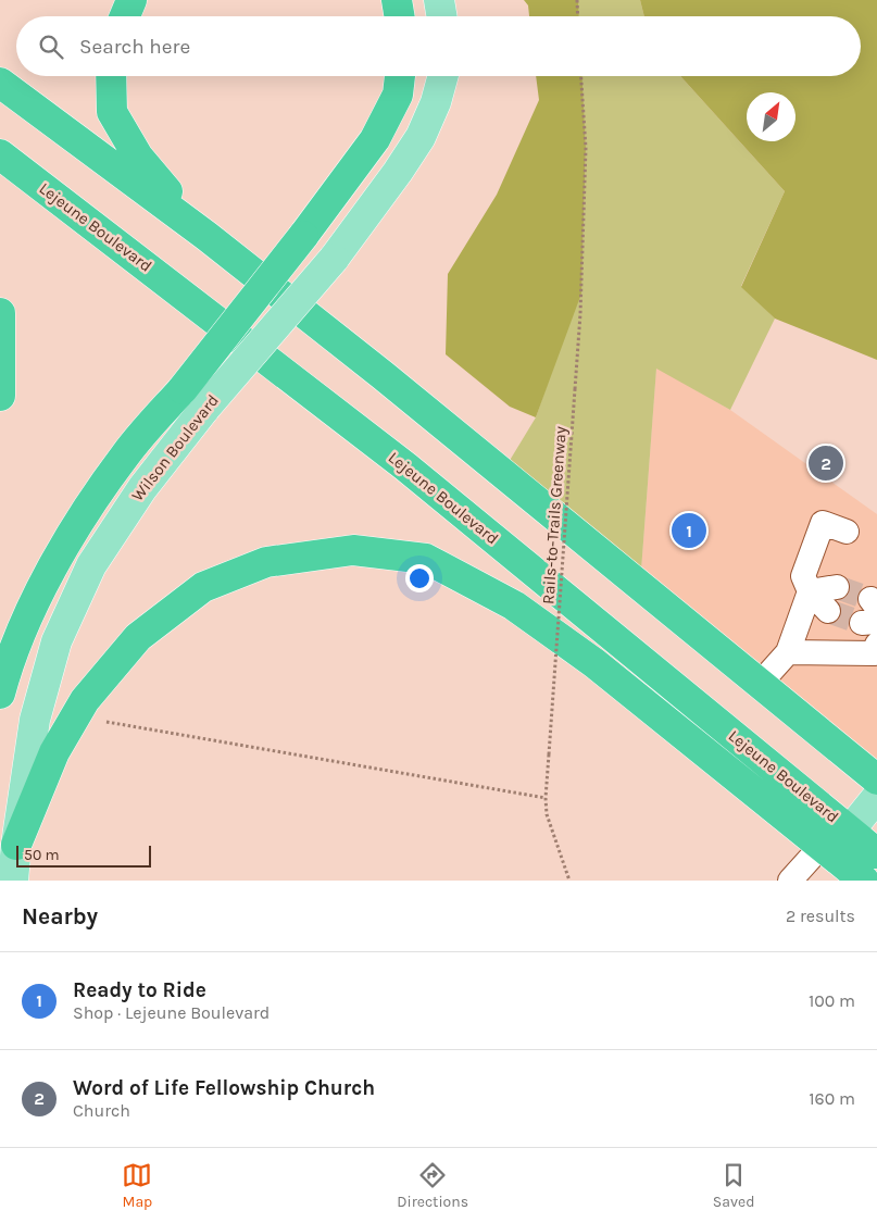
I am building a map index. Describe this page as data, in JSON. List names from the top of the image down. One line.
{"streets":{"highway":["Lejeune Boulevard"],"main road":["Wilson Boulevard"],"path":["Rails-to-Trails Greenway"]},"scale_bar":"50 m","north":"top right","page":{"search":"Search here","pins":["2","1"],"scale":"50 m","heading":["Nearby","2 results"],"list":[{"mark":"1","name":"Ready to Ride","note":"Shop · Lejeune Boulevard","value":"100 m"},{"mark":"2","name":"Word of Life Fellowship Church","note":"Church","value":"160 m"}],"nav":["Map","Directions","Saved"]}}
